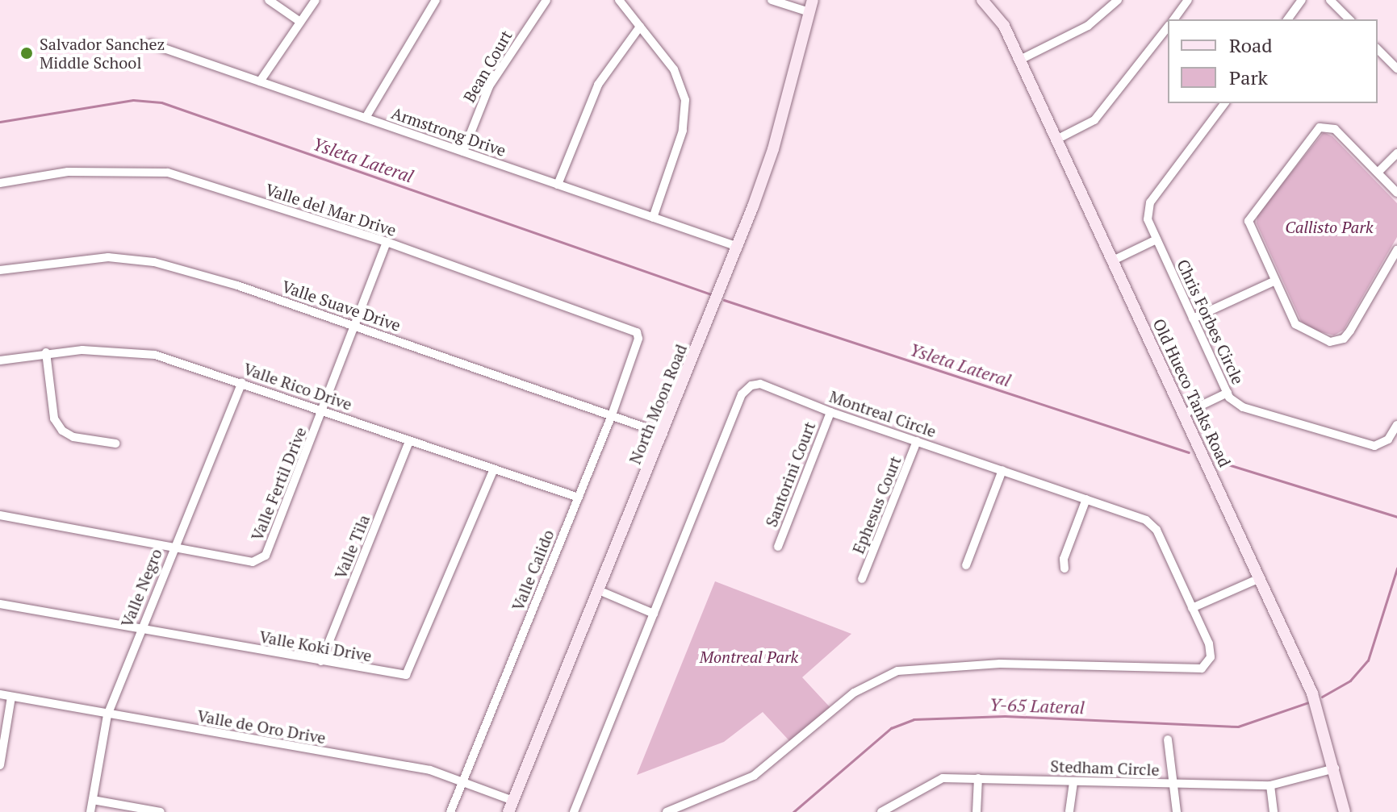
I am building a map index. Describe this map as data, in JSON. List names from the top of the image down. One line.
{"streets":{"street":["Bean Court","Armstrong Drive","Valle del Mar Drive","Valle Suave Drive","Chris Forbes Circle","Valle Rico Drive","Old Hueco Tanks Road","North Moon Road","Montreal Circle","Santorini Court","Valle Fertil Drive","Ephesus Court","Valle Tila","Valle Calido","Valle Negro","Valle Koki Drive","Valle de Oro Drive","Stedham Circle"]},"crossings":[["Bean Court","Armstrong Drive"],["Armstrong Drive","North Moon Road"],["Valle del Mar Drive","Valle Fertil Drive"],["Valle del Mar Drive","Valle Calido"],["Valle Suave Drive","North Moon Road"],["Valle Suave Drive","Valle Fertil Drive"],["Valle Suave Drive","Valle Calido"],["Valle Rico Drive","Valle Fertil Drive"],["Valle Rico Drive","Valle Tila"],["Valle Rico Drive","Valle Calido"],["Valle Rico Drive","Valle Negro"],["Valle Rico Drive","Valle Koki Drive"],["Old Hueco Tanks Road","Stedham Circle"],["North Moon Road","Valle de Oro Drive"],["Montreal Circle","Santorini Court"],["Montreal Circle","Ephesus Court"],["Valle Fertil Drive","Valle Negro"],["Valle Tila","Valle Koki Drive"],["Valle Calido","Valle de Oro Drive"],["Valle Negro","Valle Koki Drive"],["Valle Negro","Valle de Oro Drive"]],"water":["Ysleta Lateral","Y-65 Lateral"],"parks":["Callisto Park","Montreal Park"],"places":["Salvador Sanchez Middle School"],"legend":["Road","Park"]}
